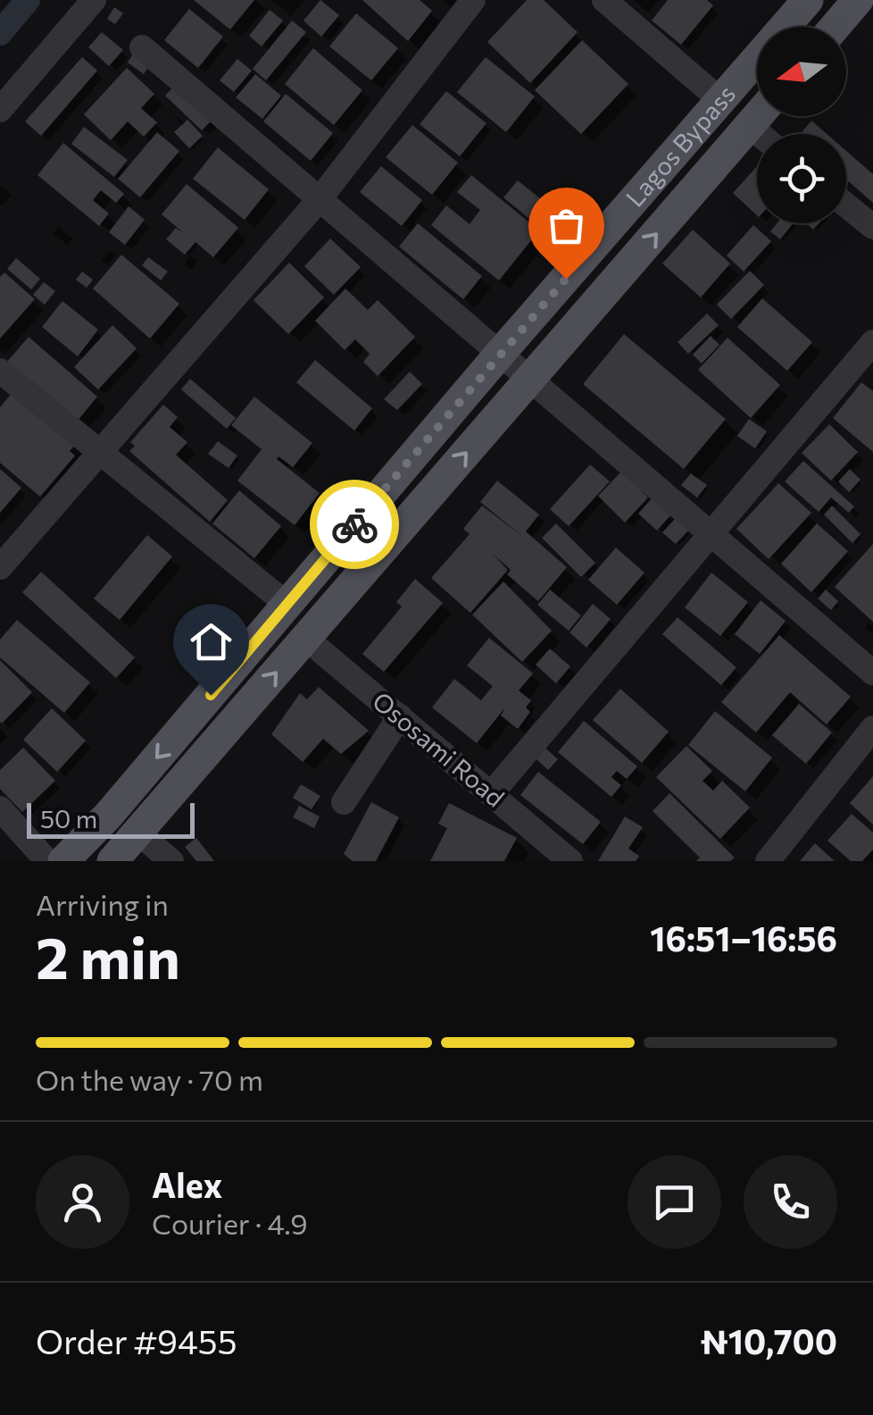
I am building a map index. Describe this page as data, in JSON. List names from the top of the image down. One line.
{"streets":{"main road":["Lagos Bypass"],"street":["Ososami Road"]},"crossings":[["Lagos Bypass","Ososami Road"]],"scale_bar":"50 m","north":"left","page":{"scale":"50 m","heading":["2 min","Arriving in","16:51–16:56"],"panel":["Alex","Courier · 4.9","Order #9455","₦10,700"],"bar":"On the way · 70 m"}}
